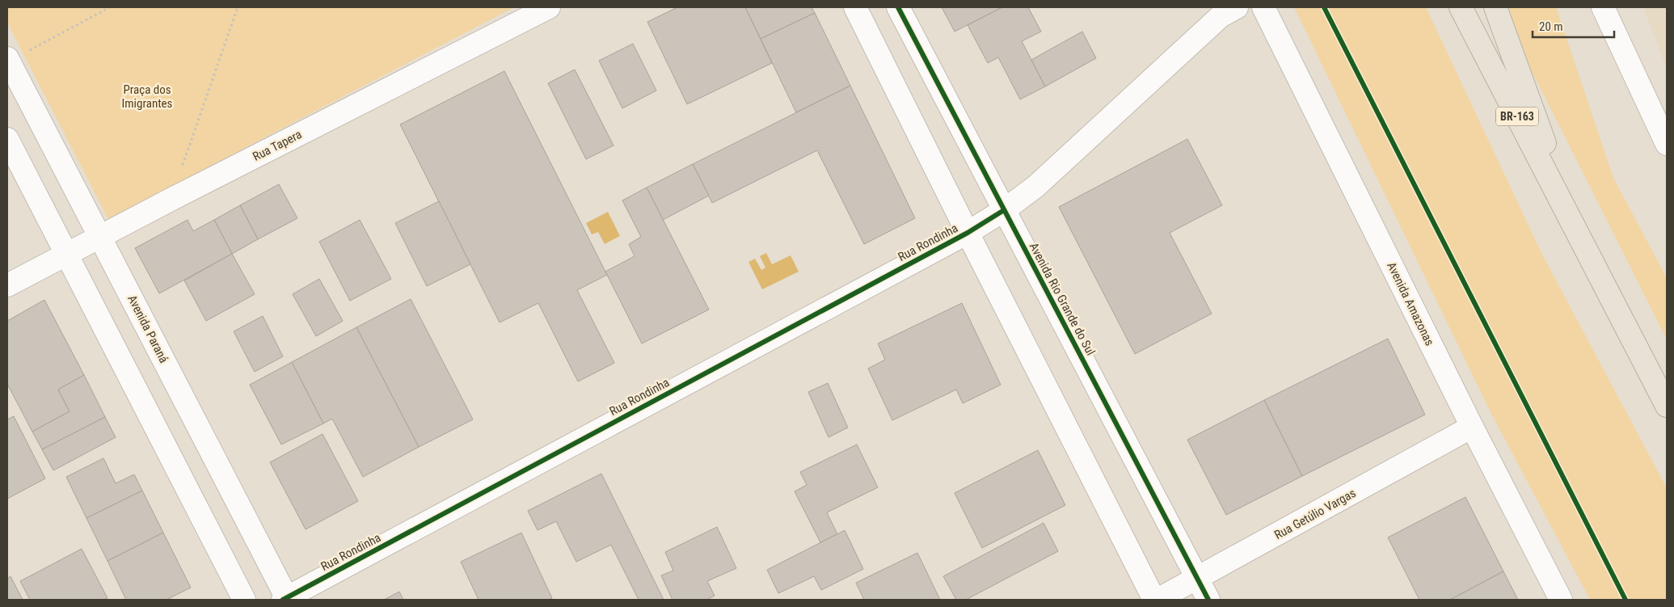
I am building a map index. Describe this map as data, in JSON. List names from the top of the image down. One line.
{"streets":{"highway":["BR-163"],"street":["Rua Tapera","Rua Rondinha","Avenida Rio Grande do Sul","Avenida Amazonas","Avenida Paraná","Rua Getúlio Vargas"]},"crossings":[["Rua Tapera","Avenida Paraná"],["Rua Rondinha","Avenida Rio Grande do Sul"],["Rua Rondinha","Avenida Paraná"],["Avenida Rio Grande do Sul","Rua Getúlio Vargas"],["Avenida Amazonas","Rua Getúlio Vargas"]],"parks":["Praça dos Imigrantes"],"scale_bar":"20 m"}
